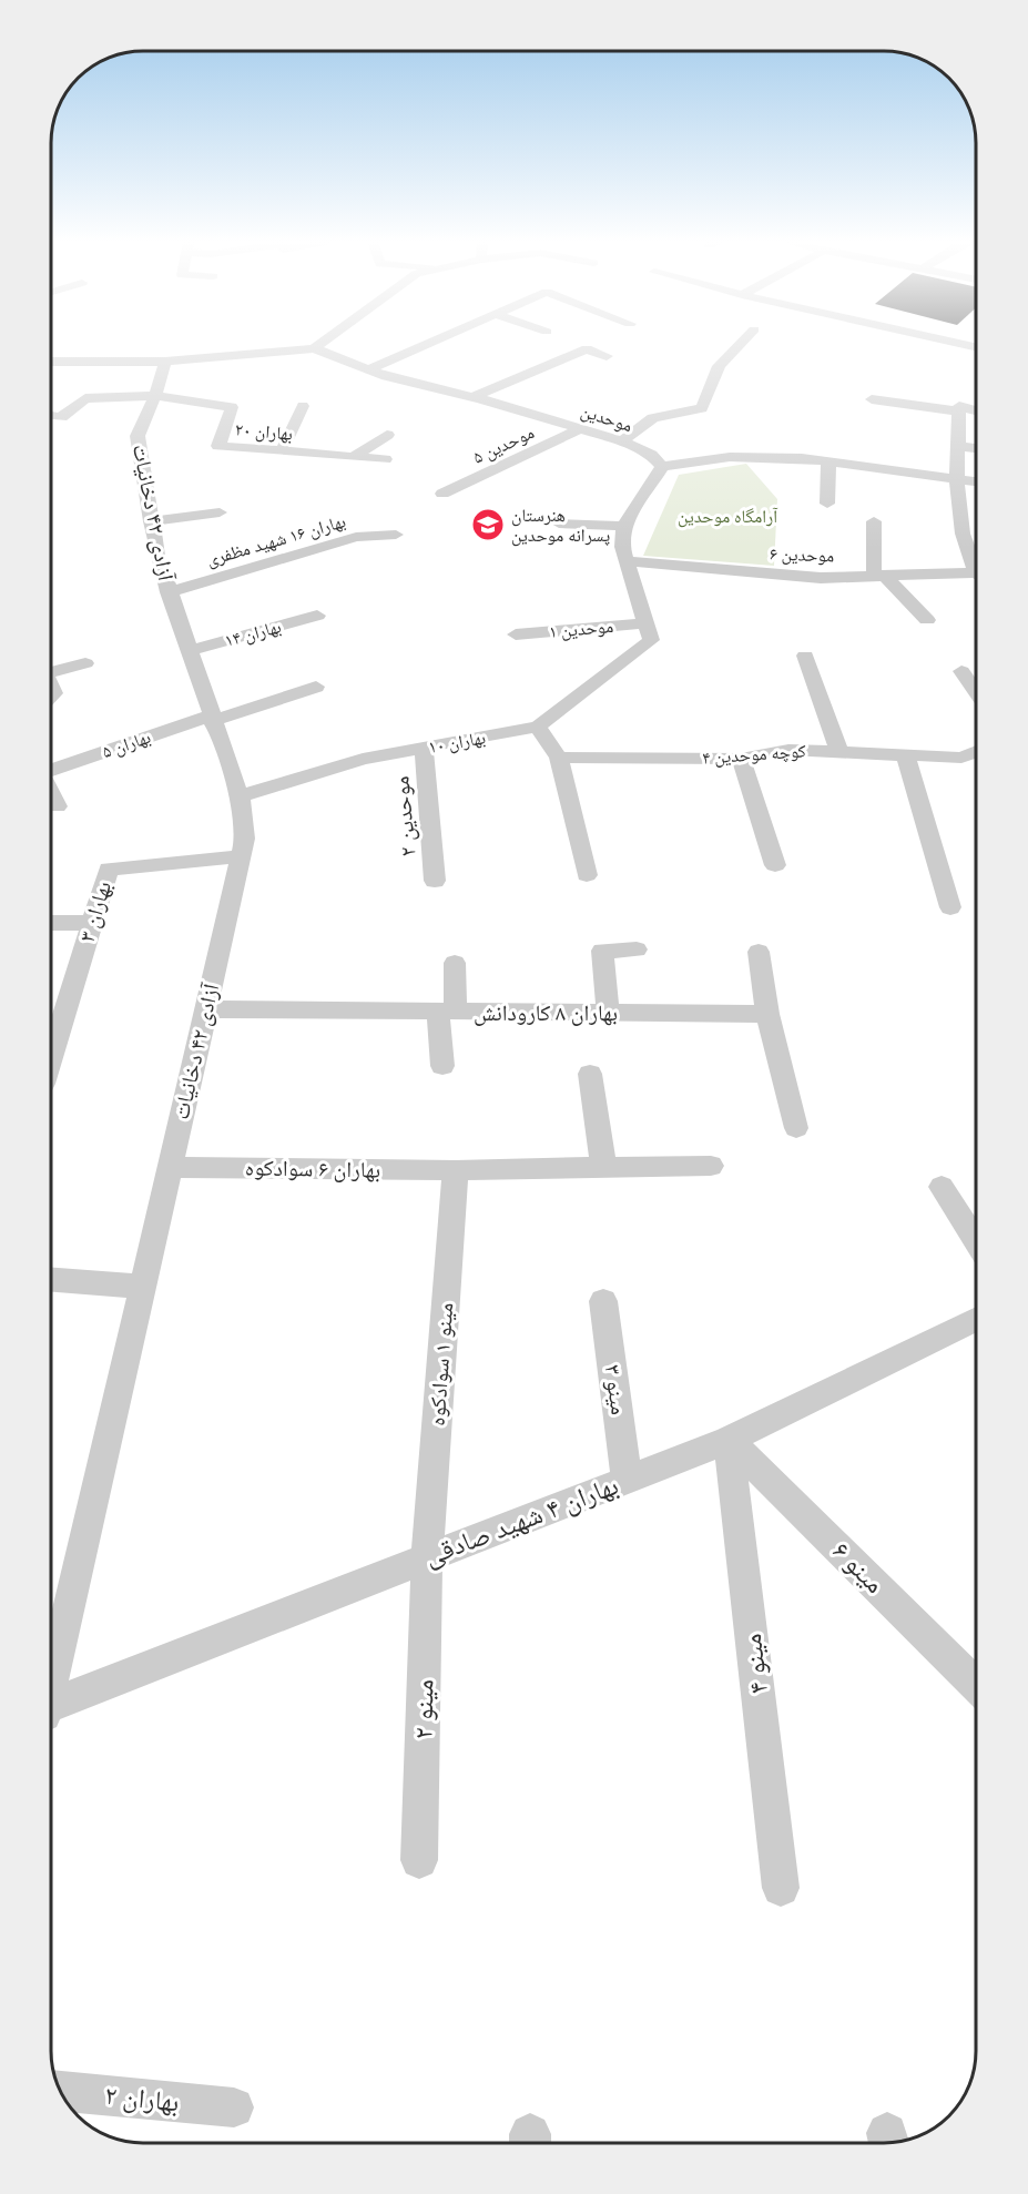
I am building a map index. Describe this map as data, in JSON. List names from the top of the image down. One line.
{"streets":{"street":["موحدین","بهاران ۲۰","موحدین ۵","آزادی ۴۲ دخانیات","بهاران ۱۶ شهید مظفری","موحدین ۶","موحدین ۱","بهاران ۱۴","بهاران ۱۰","بهاران ۵","کوچه موحدین ۴","موحدین ۲","بهاران ۳","بهاران ۸ کارودانش","بهاران ۶ سوادکوه","مینو ۱ سوادکوه","مینو ۳","بهاران ۴ شهید صادقی","مینو ۶","مینو ۴","مینو ۲","بهاران ۲"]},"crossings":[["موحدین","موحدین ۵"],["بهاران ۲۰","آزادی ۴۲ دخانیات"],["آزادی ۴۲ دخانیات","بهاران ۱۶ شهید مظفری"],["آزادی ۴۲ دخانیات","بهاران ۱۴"],["آزادی ۴۲ دخانیات","بهاران ۱۰"],["آزادی ۴۲ دخانیات","بهاران ۵"],["آزادی ۴۲ دخانیات","بهاران ۳"],["آزادی ۴۲ دخانیات","بهاران ۸ کارودانش"],["آزادی ۴۲ دخانیات","بهاران ۶ سوادکوه"],["موحدین ۱","بهاران ۱۰"],["بهاران ۱۰","موحدین ۲"],["بهاران ۶ سوادکوه","مینو ۱ سوادکوه"],["مینو ۱ سوادکوه","بهاران ۴ شهید صادقی"],["مینو ۱ سوادکوه","مینو ۲"],["مینو ۳","بهاران ۴ شهید صادقی"],["بهاران ۴ شهید صادقی","مینو ۶"],["بهاران ۴ شهید صادقی","مینو ۴"],["بهاران ۴ شهید صادقی","مینو ۲"],["مینو ۶","مینو ۴"]],"parks":["آرامگاه موحدین"],"places":{"school or university":["هنرستان پسرانه موحدین"]}}
